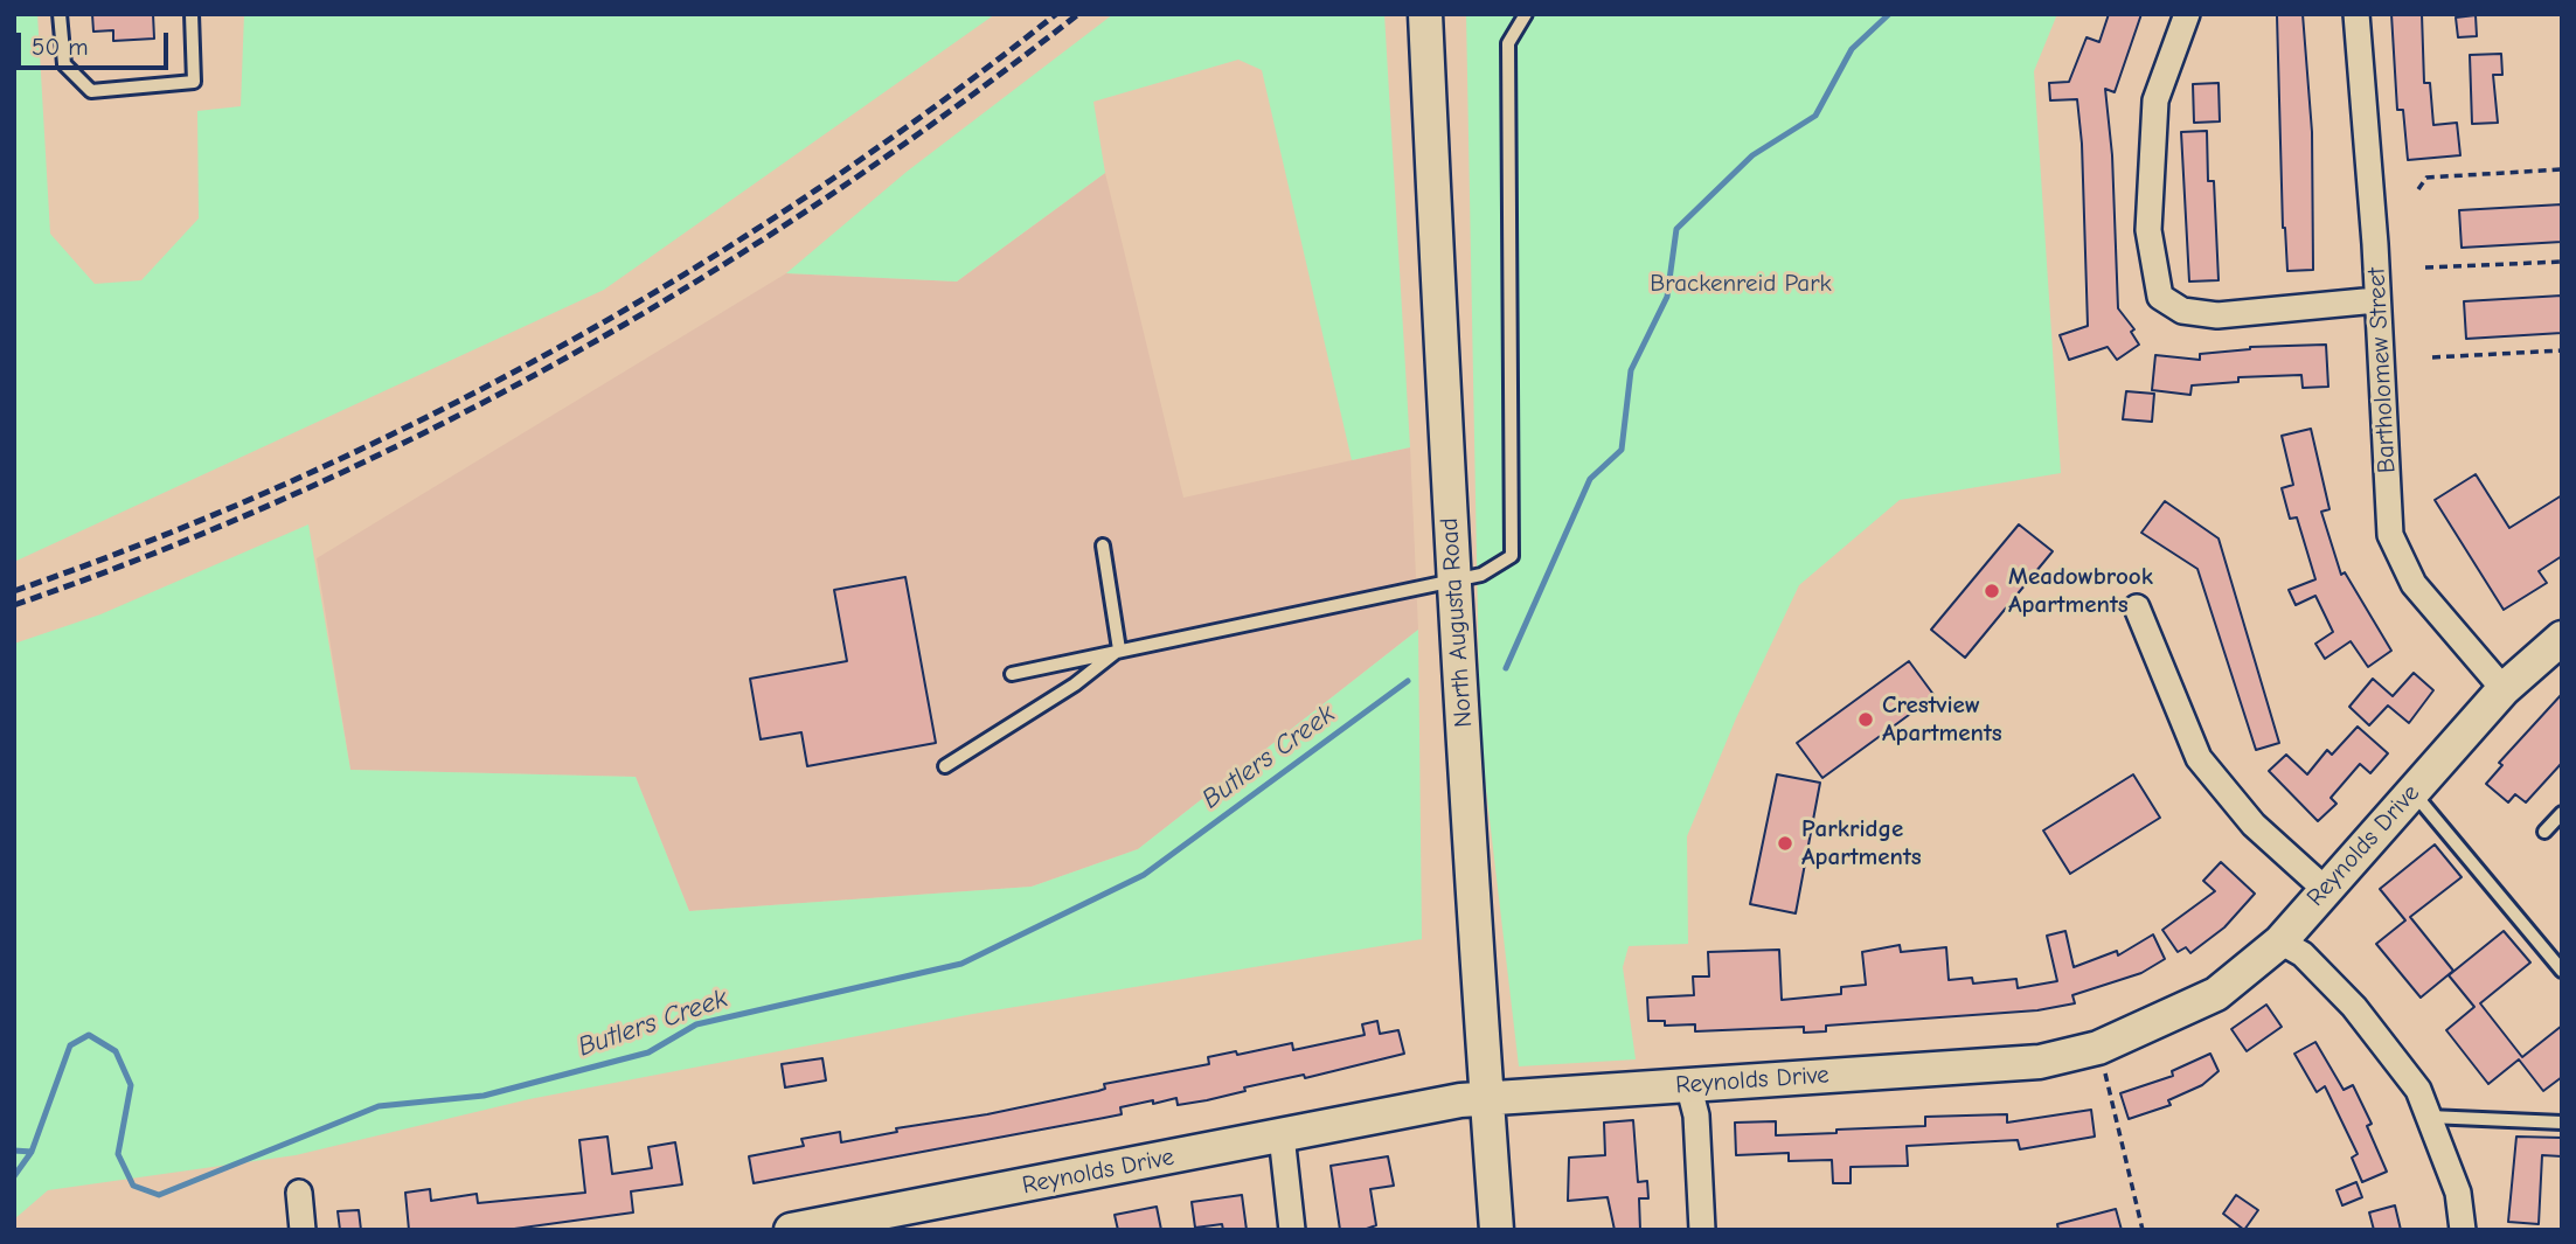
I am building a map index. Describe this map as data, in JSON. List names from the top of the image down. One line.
{"streets":{"street":["Bartholomew Street","North Augusta Road","Reynolds Drive"]},"crossings":[["Bartholomew Street","Reynolds Drive"],["North Augusta Road","Reynolds Drive"]],"water":["Butlers Creek"],"parks":["Brackenreid Park"],"places":["Meadowbrook Apartments","Crestview Apartments","Parkridge Apartments"],"scale_bar":"50 m"}
